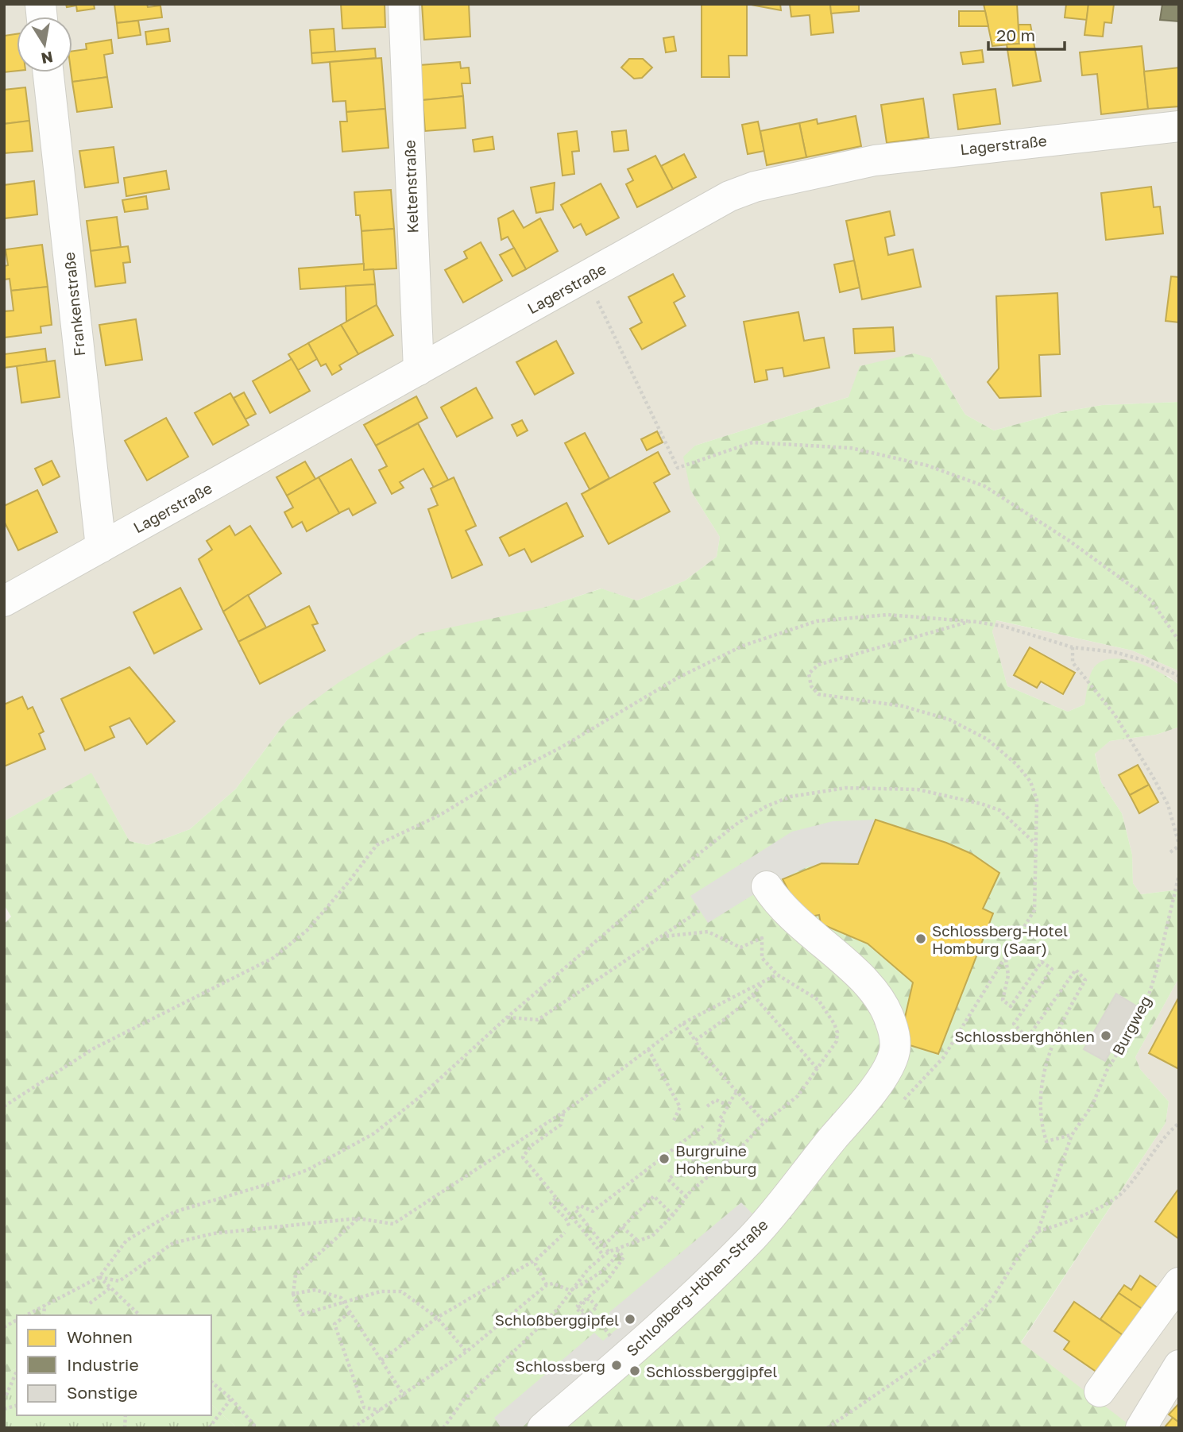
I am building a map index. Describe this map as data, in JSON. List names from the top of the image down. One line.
{"streets":{"street":["Lagerstraße","Keltenstraße","Frankenstraße","Schloßberg-Höhen-Straße"],"path":["Burgweg"]},"crossings":[["Lagerstraße","Keltenstraße"],["Lagerstraße","Frankenstraße"]],"places":["Schlossberg-Hotel Homburg (Saar)","Schlossberghöhlen","Burgruine Hohenburg","Schloßberggipfel","Schlossberg","Schlossberggipfel"],"legend":["Wohnen","Industrie","Sonstige"],"scale_bar":"20 m","north":"bottom"}
